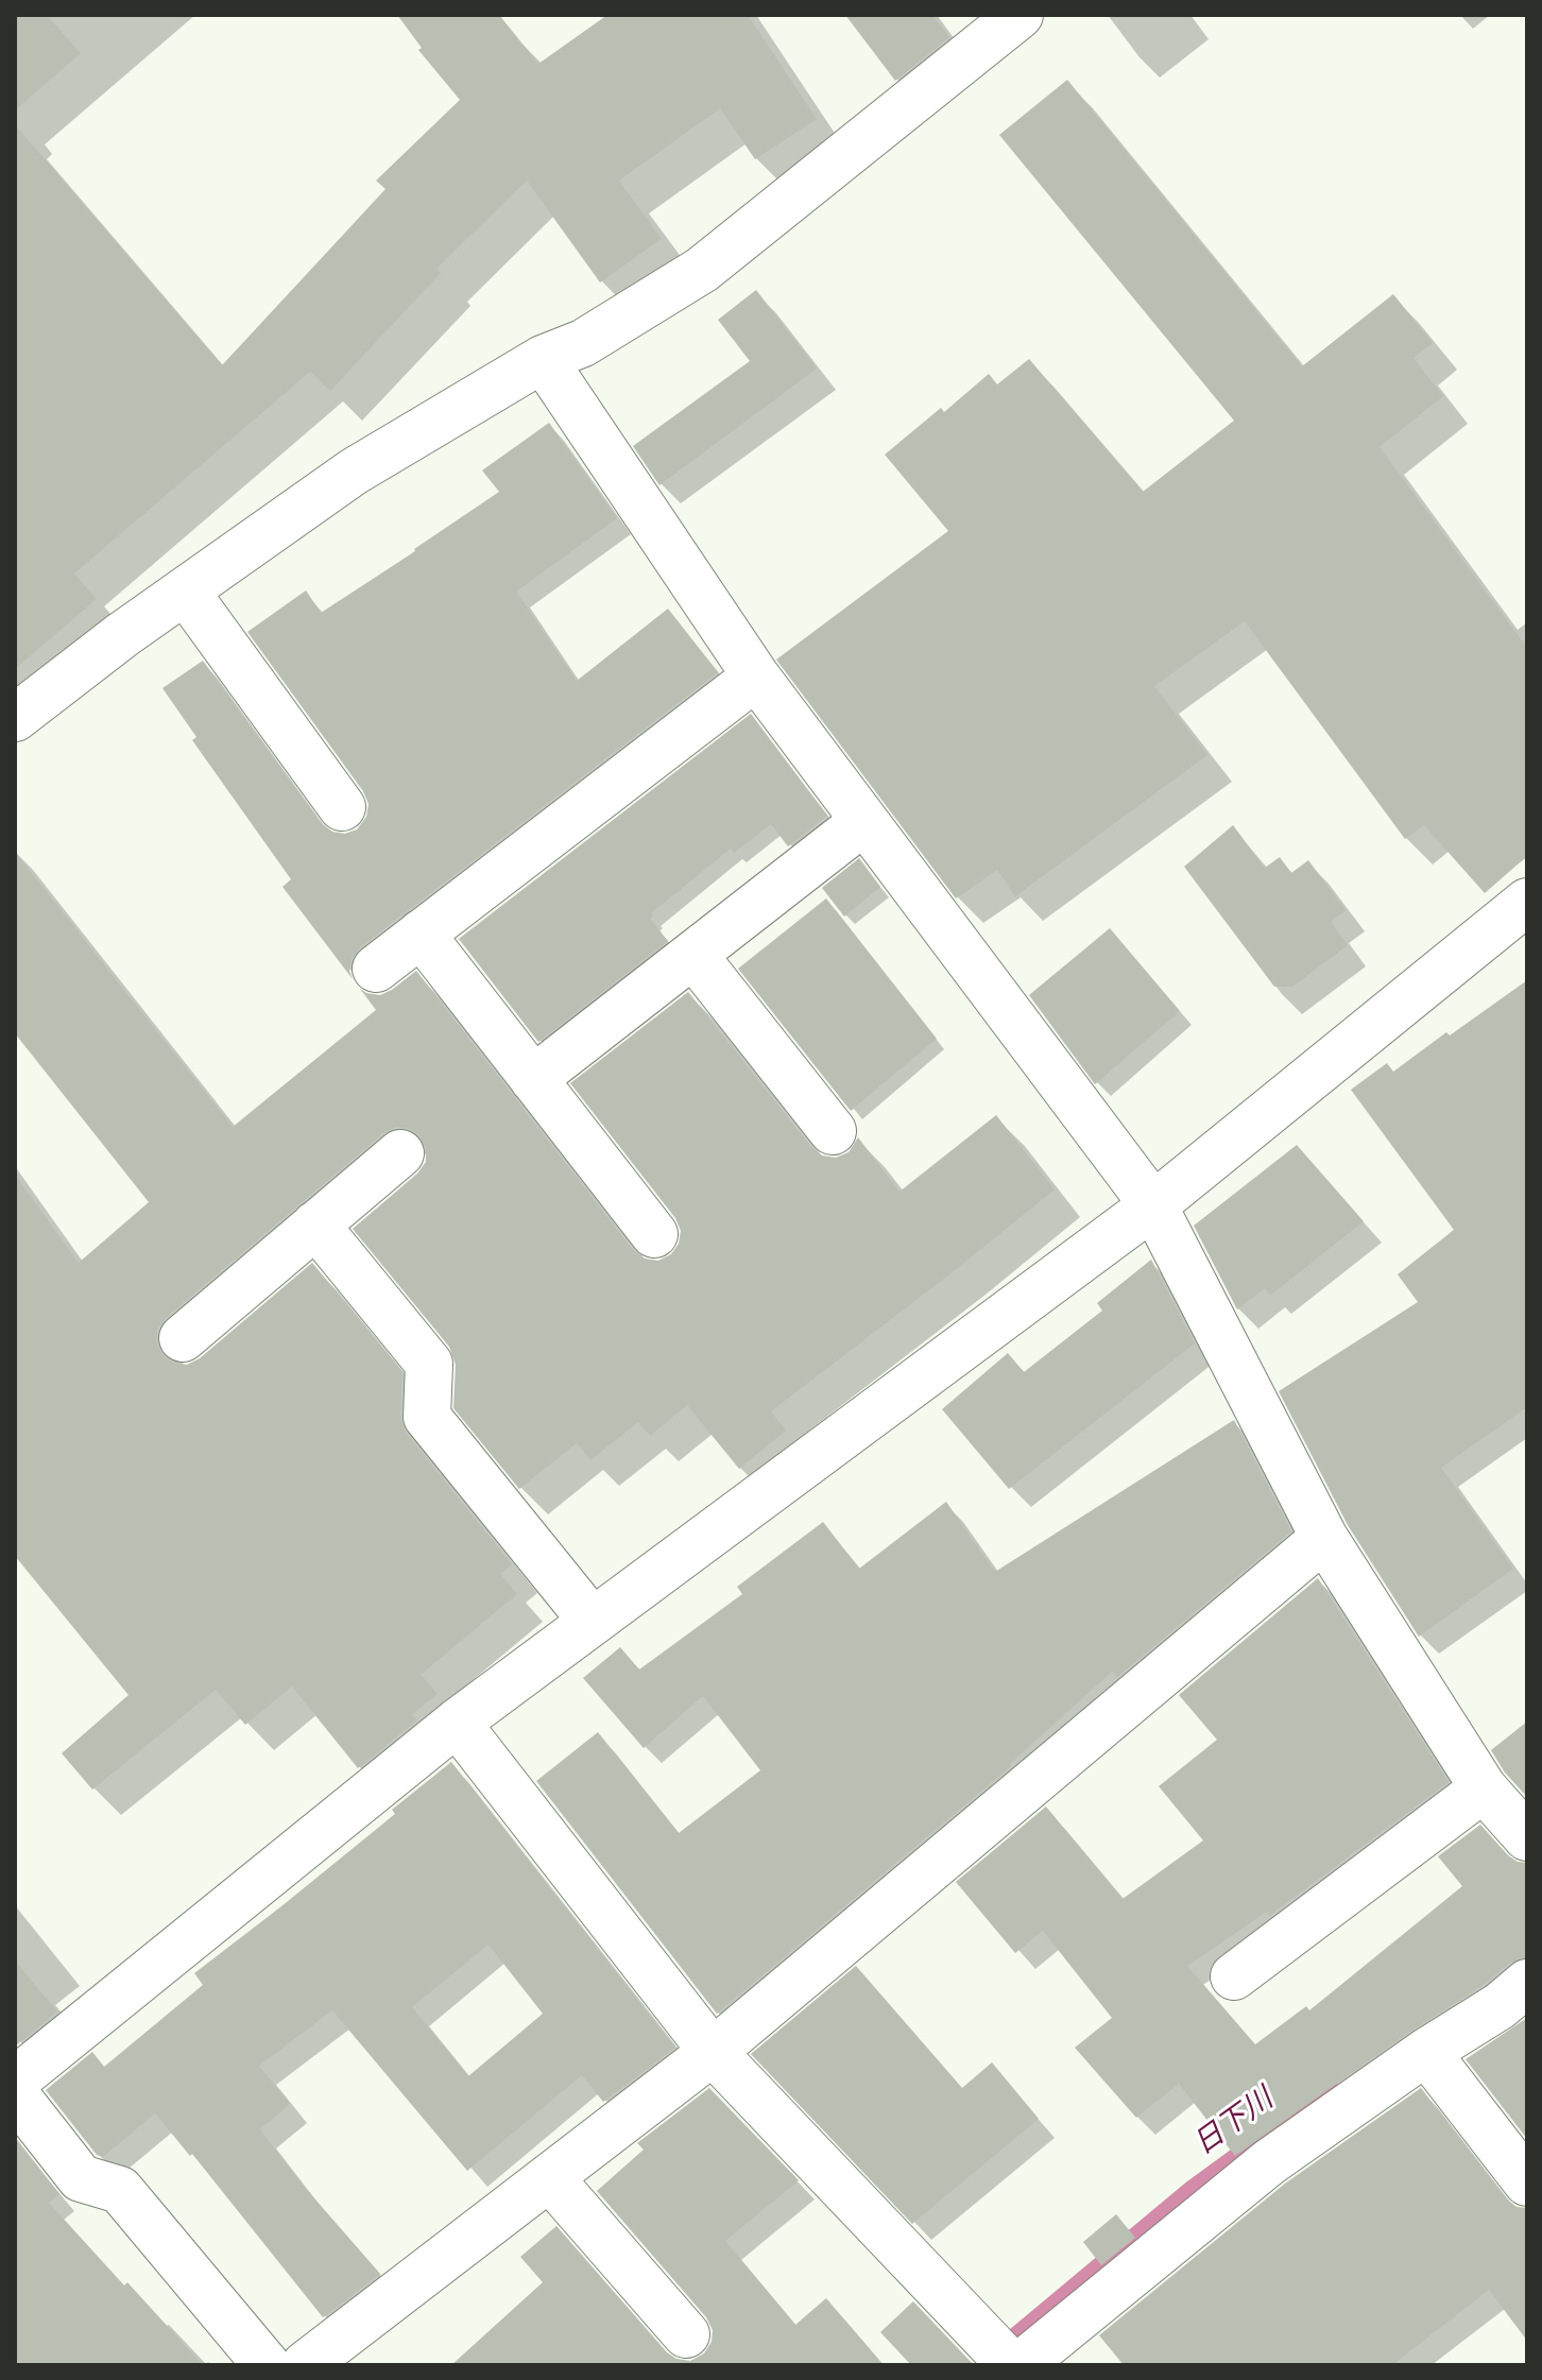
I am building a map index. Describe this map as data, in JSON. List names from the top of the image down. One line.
{"water":["日下川"]}
